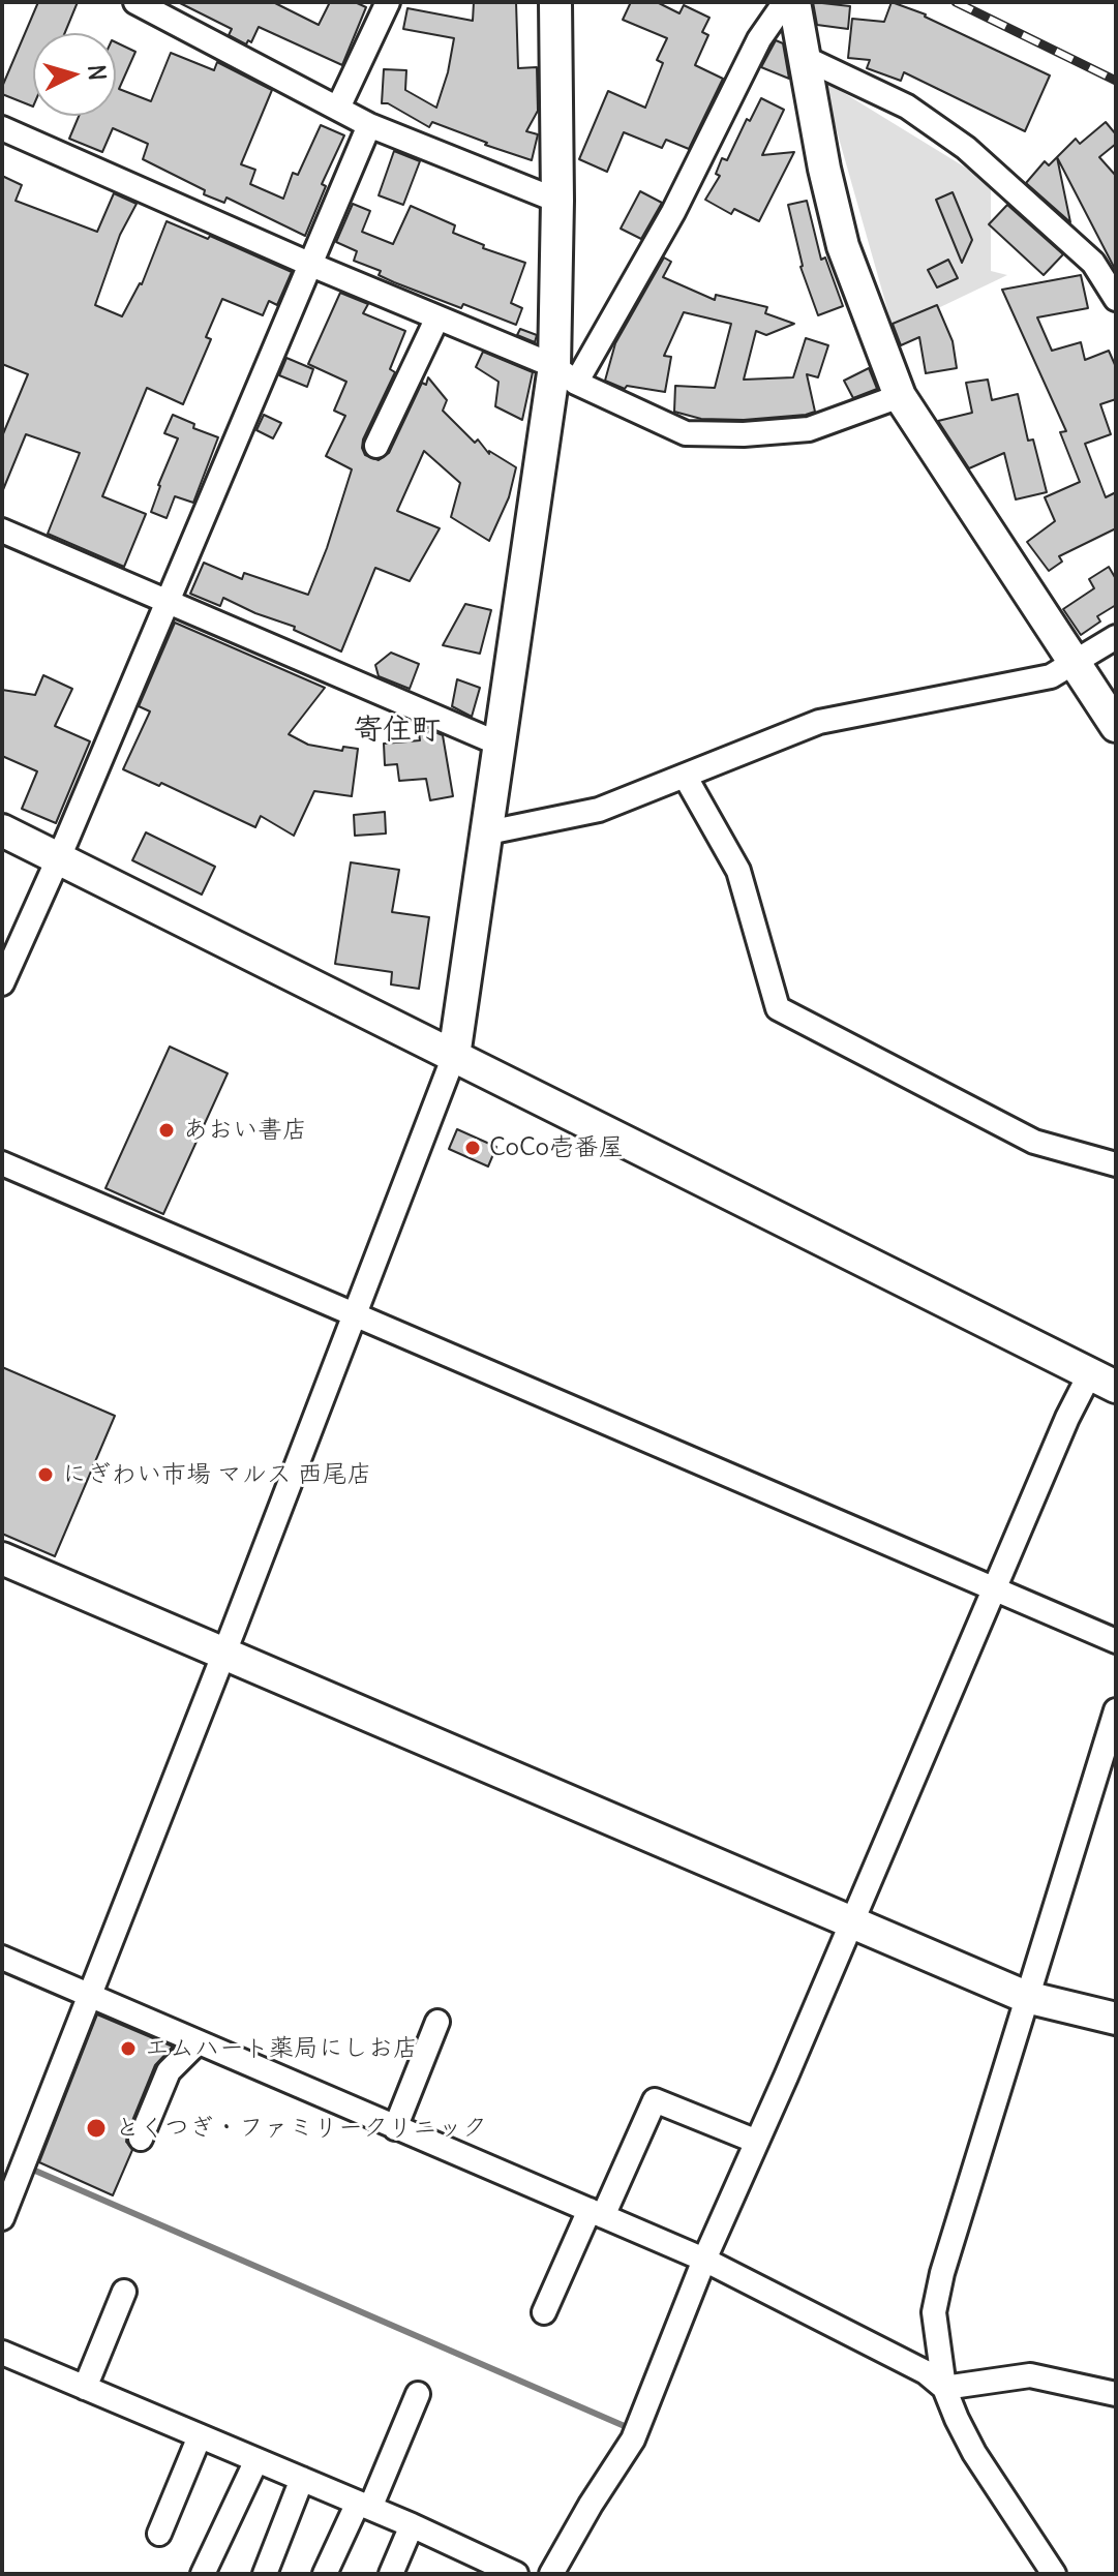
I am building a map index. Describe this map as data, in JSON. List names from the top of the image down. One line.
{"districts":["寄住町"],"places":["あおい書店","CoCo壱番屋","にぎわい市場 マルス 西尾店","エムハート薬局にしお店","とくつぎ・ファミリークリニック"],"north":"right"}
